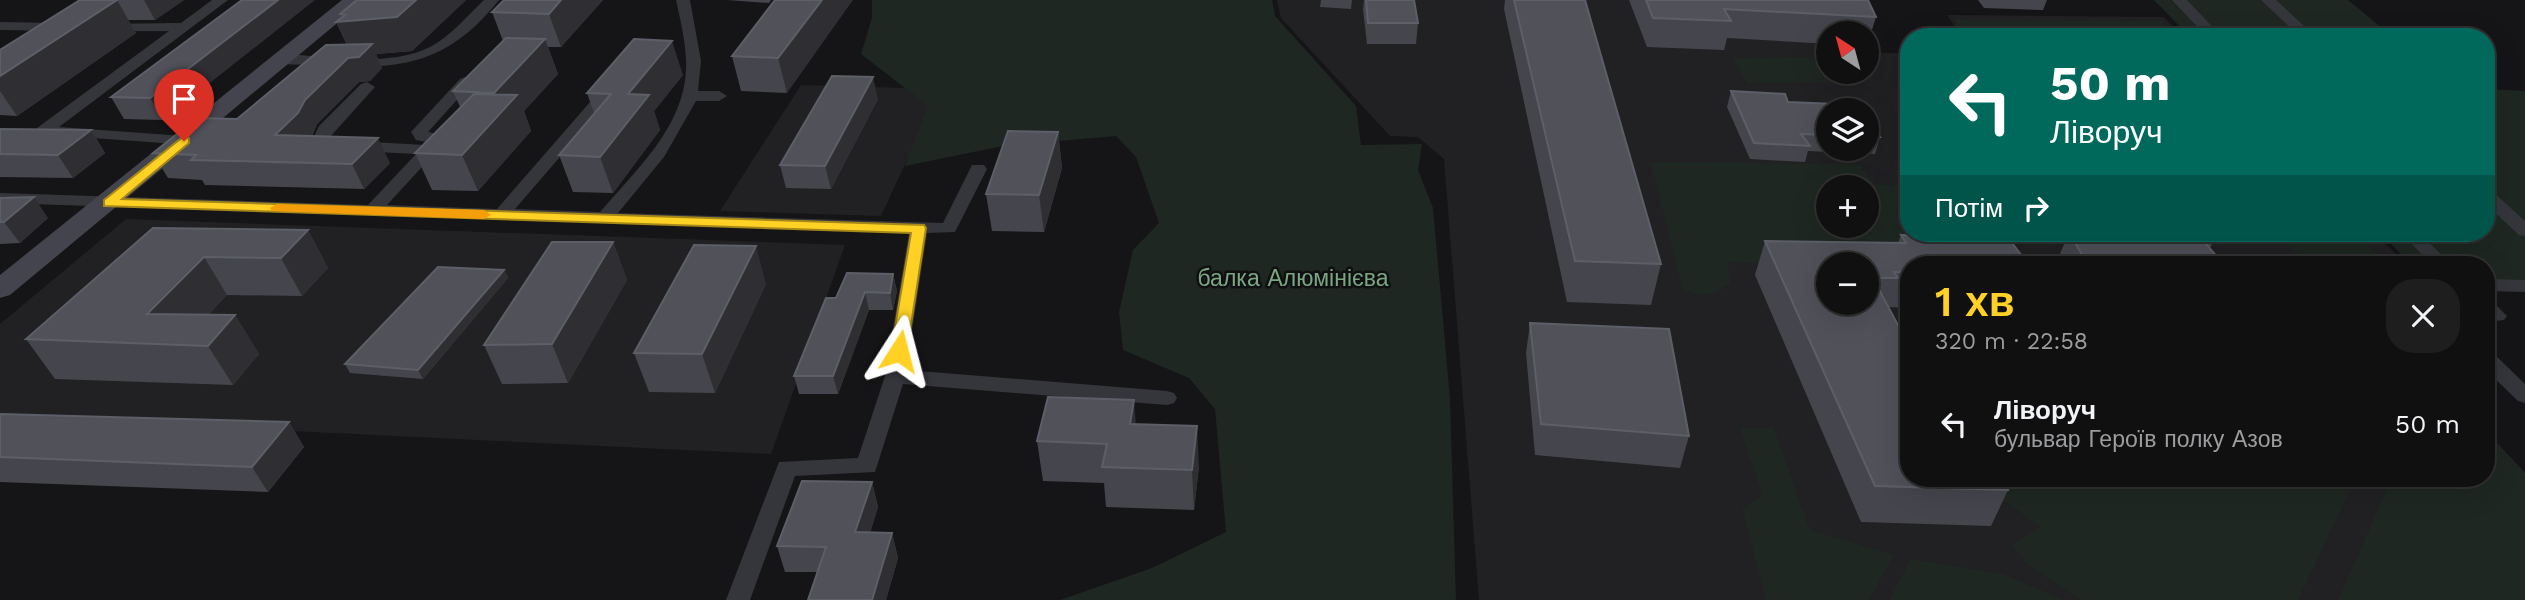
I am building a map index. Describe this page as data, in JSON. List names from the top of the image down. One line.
{"parks":["балка Алюмінієва"],"north":"top left","page":{"map_buttons":["+","−"],"turn":["50 m","Ліворуч"],"then":"Потім","heading":["1 хв","320 m · 22:58"],"list":[{"name":"Ліворуч","note":"бульвар Героїв полку Азов","value":"50 m"}]}}
